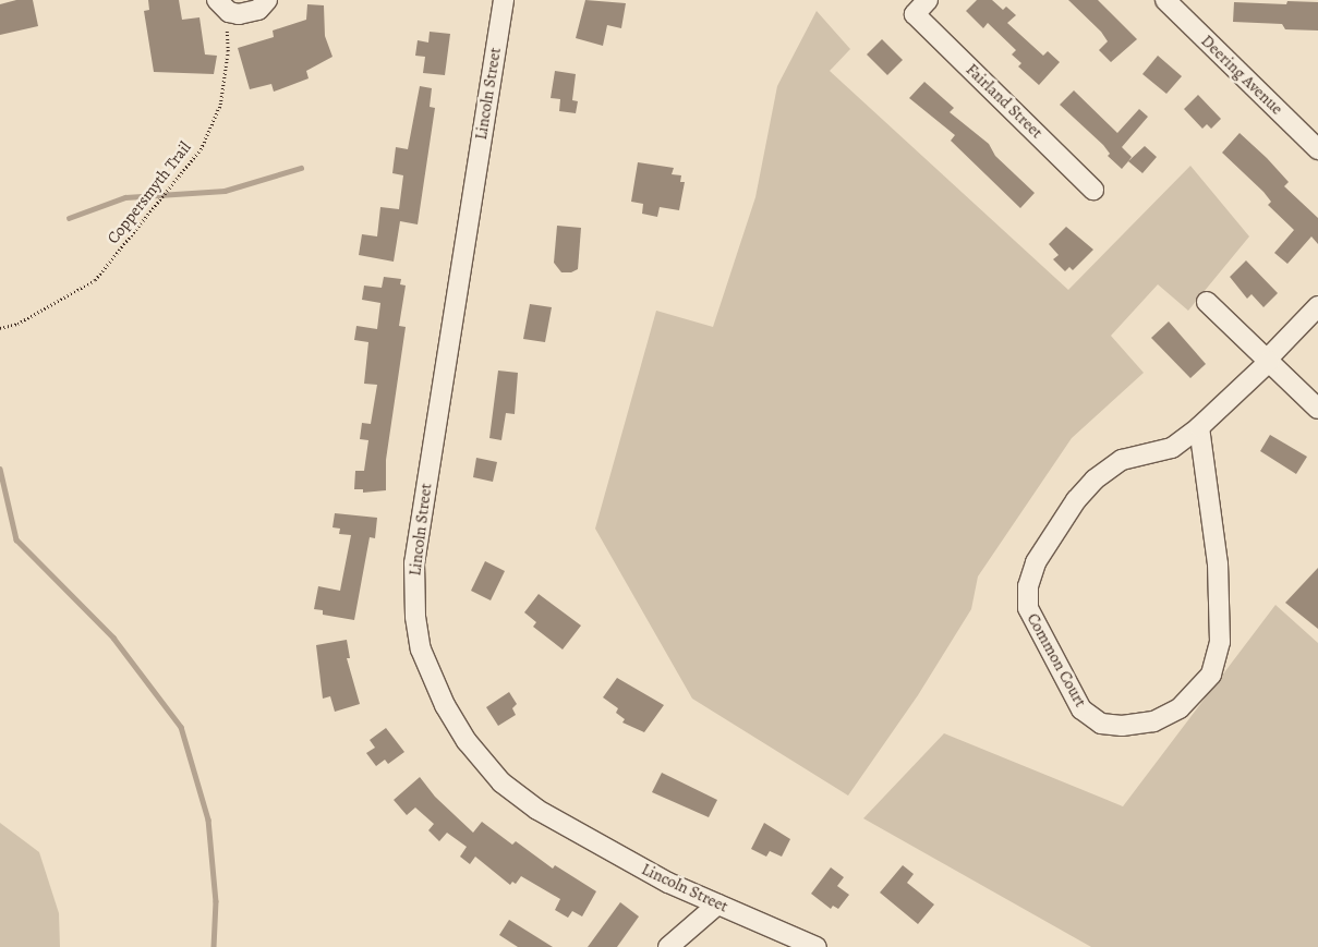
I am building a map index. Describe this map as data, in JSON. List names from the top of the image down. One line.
{"streets":{"street":["Deering Avenue","Lincoln Street","Fairland Street","Common Court"],"path":["Coppersmyth Trail"]}}
